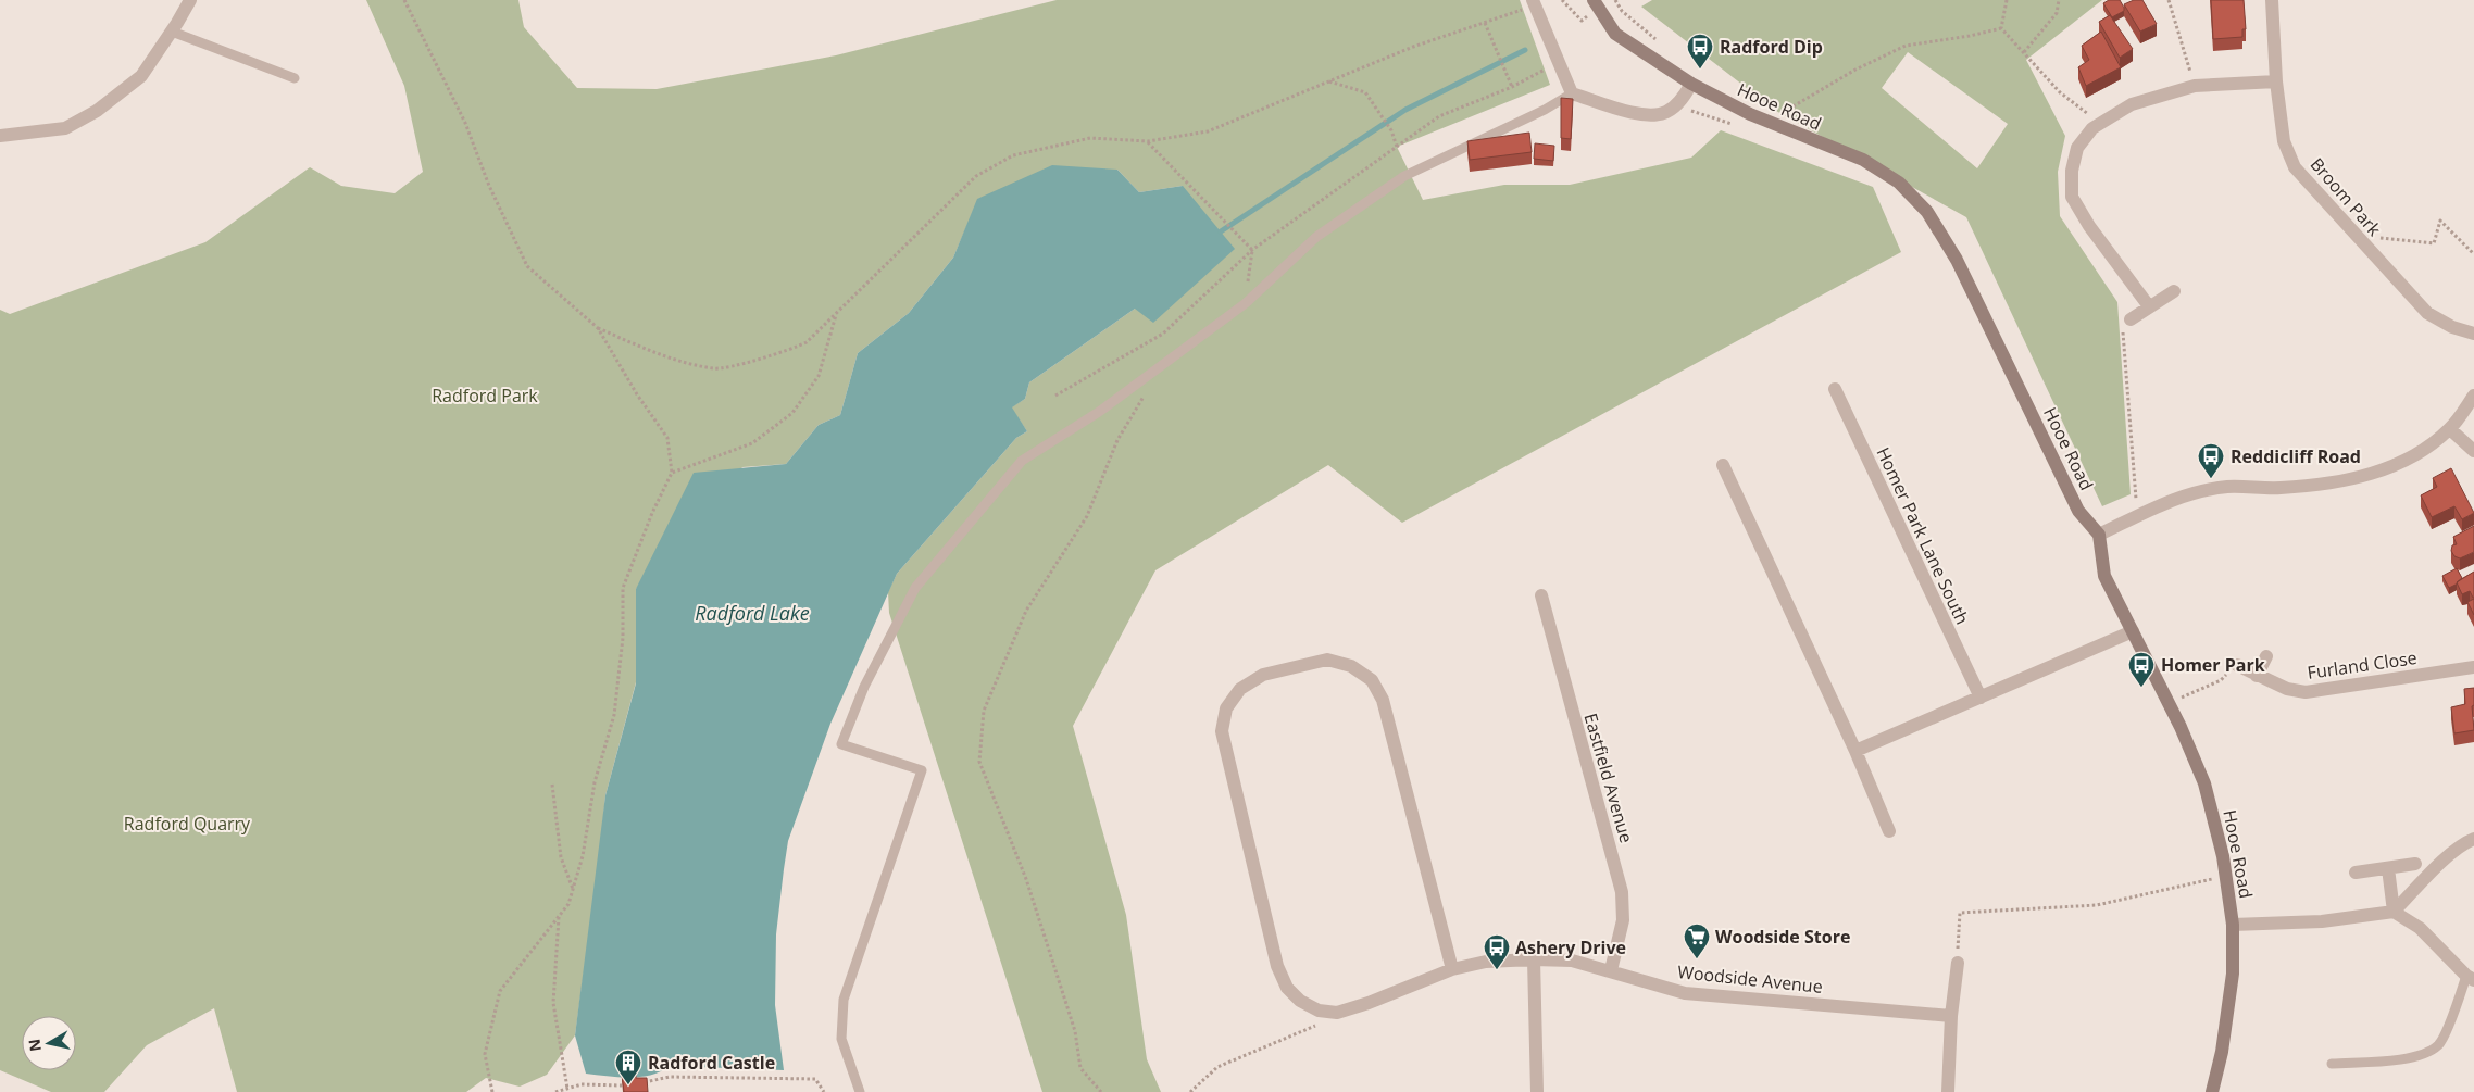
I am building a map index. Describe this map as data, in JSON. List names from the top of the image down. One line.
{"streets":{"street":["Hooe Road","Broom Park","Homer Park Lane South","Furland Close","Eastfield Avenue","Woodside Avenue"]},"crossings":[["Eastfield Avenue","Woodside Avenue"]],"water":["Radford Lake"],"parks":["Radford Park","Radford Quarry"],"places":{"bus stop":["Radford Dip","Reddicliff Road","Homer Park","Ashery Drive"],"supermarket":["Woodside Store"],"building":["Radford Castle"]},"north":"left"}
